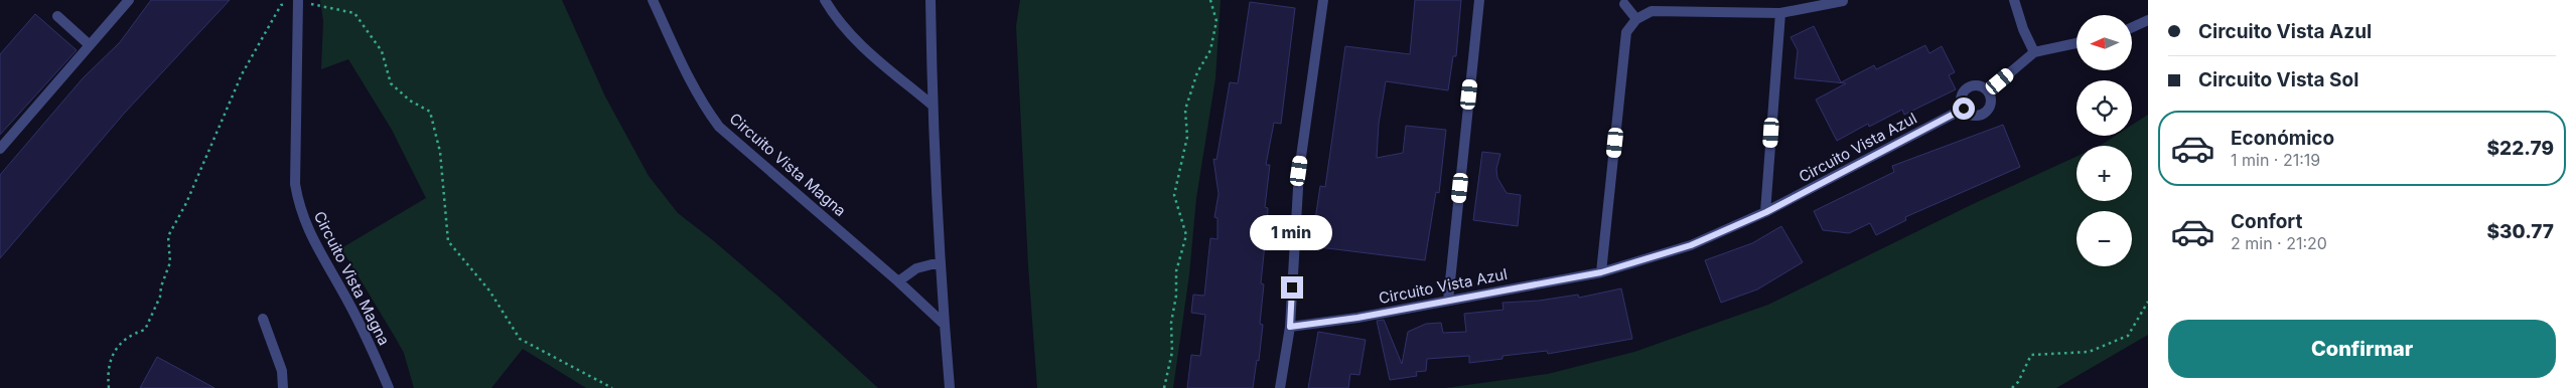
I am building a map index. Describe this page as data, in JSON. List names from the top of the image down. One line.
{"streets":{"street":["Circuito Vista Azul","Circuito Vista Magna"]},"north":"left","page":{"banner":["Circuito Vista Azul","Circuito Vista Sol"],"map_buttons":["+","−"],"list":[{"name":"Económico","note":"1 min · 21:19","value":"$22.79"},{"name":"Confort","note":"2 min · 21:20","value":"$30.77"}],"bubble":"1 min","buttons":"Confirmar"}}
